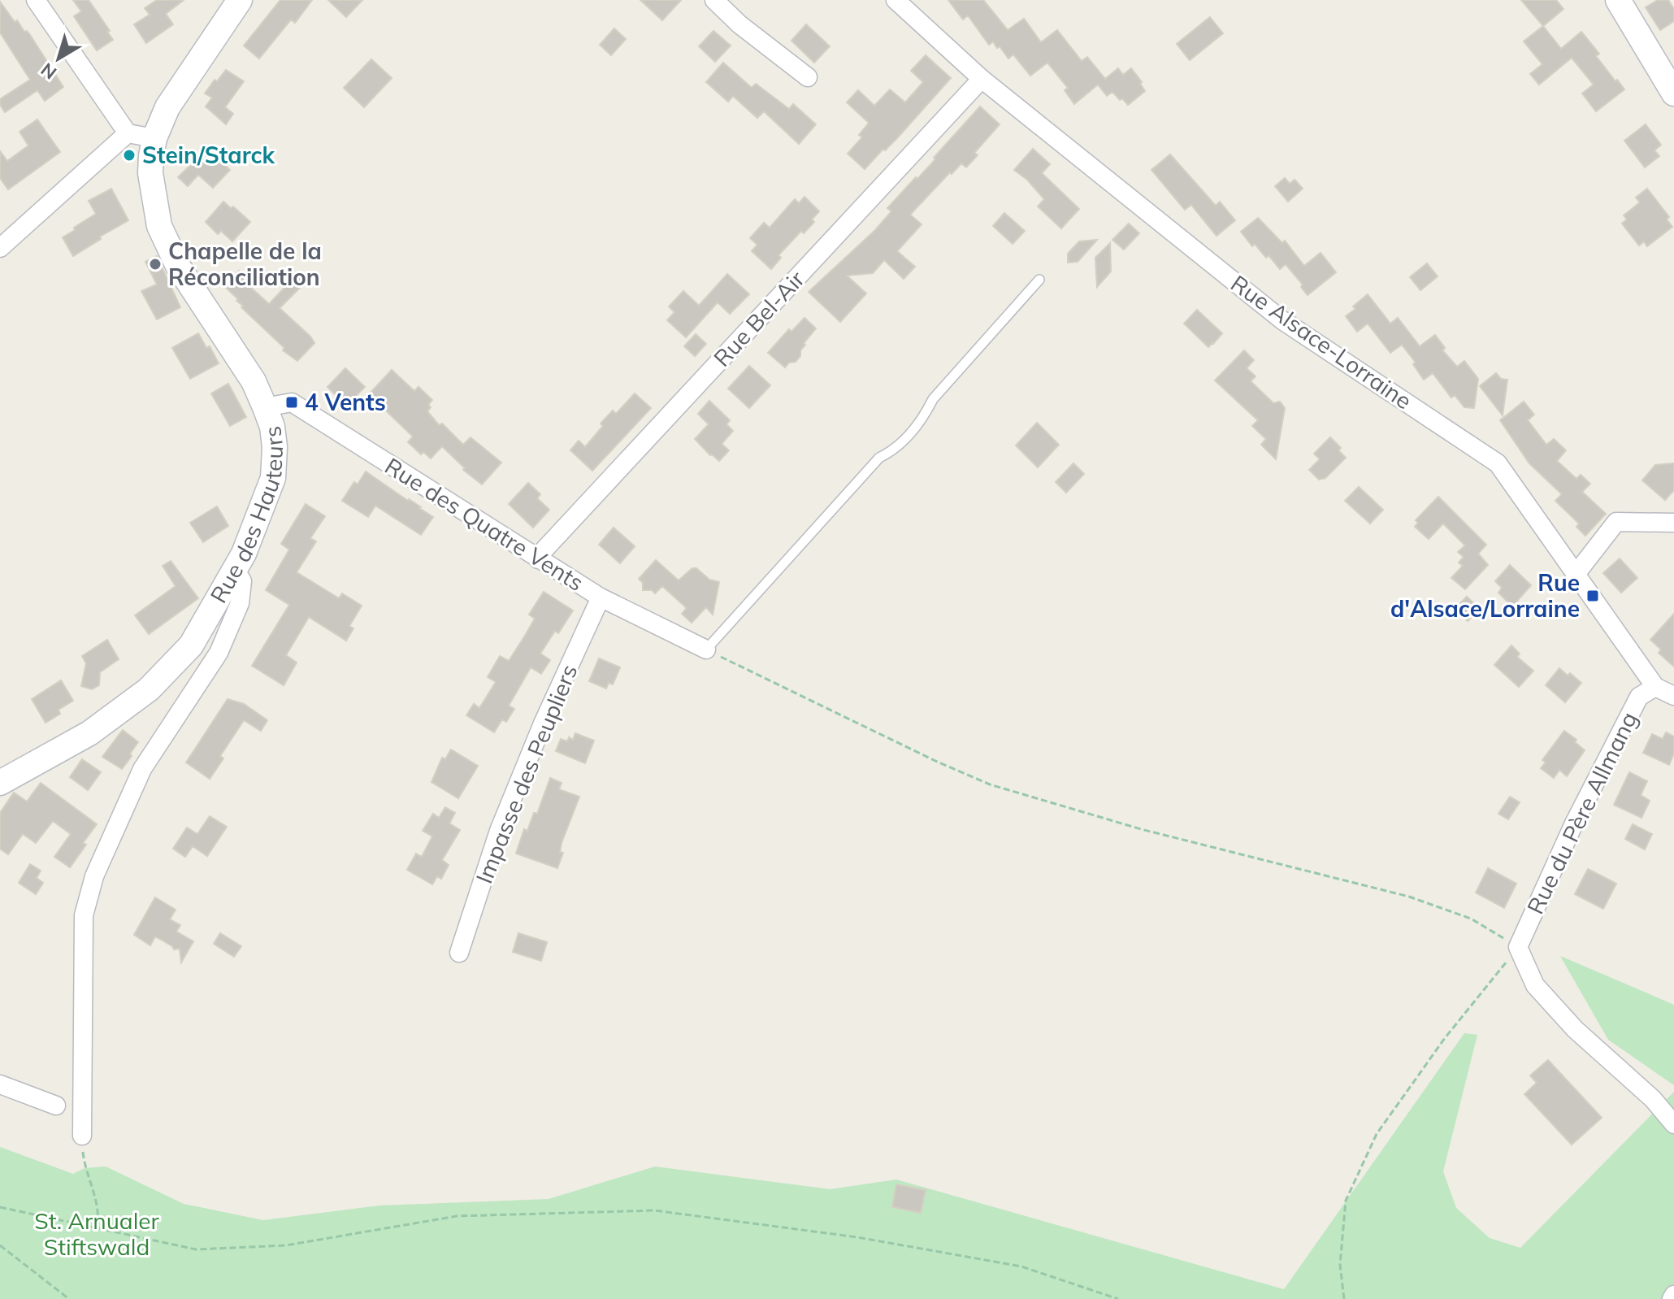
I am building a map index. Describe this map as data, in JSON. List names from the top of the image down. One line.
{"streets":{"street":["Rue Bel-Air","Rue Alsace-Lorraine","Rue des Hauteurs","Rue des Quatre Vents","Impasse des Peupliers","Rue du Père Allmang"]},"crossings":[["Rue Bel-Air","Rue Alsace-Lorraine"],["Rue Bel-Air","Rue des Quatre Vents"],["Rue Alsace-Lorraine","Rue du Père Allmang"],["Rue des Hauteurs","Rue des Quatre Vents"],["Rue des Quatre Vents","Impasse des Peupliers"]],"parks":["St. Arnualer Stiftswald"],"places":{"other":["Stein/Starck","Chapelle de la Réconciliation"],"transit":["4 Vents","Rue d'Alsace/Lorraine"]},"north":"bottom left"}
